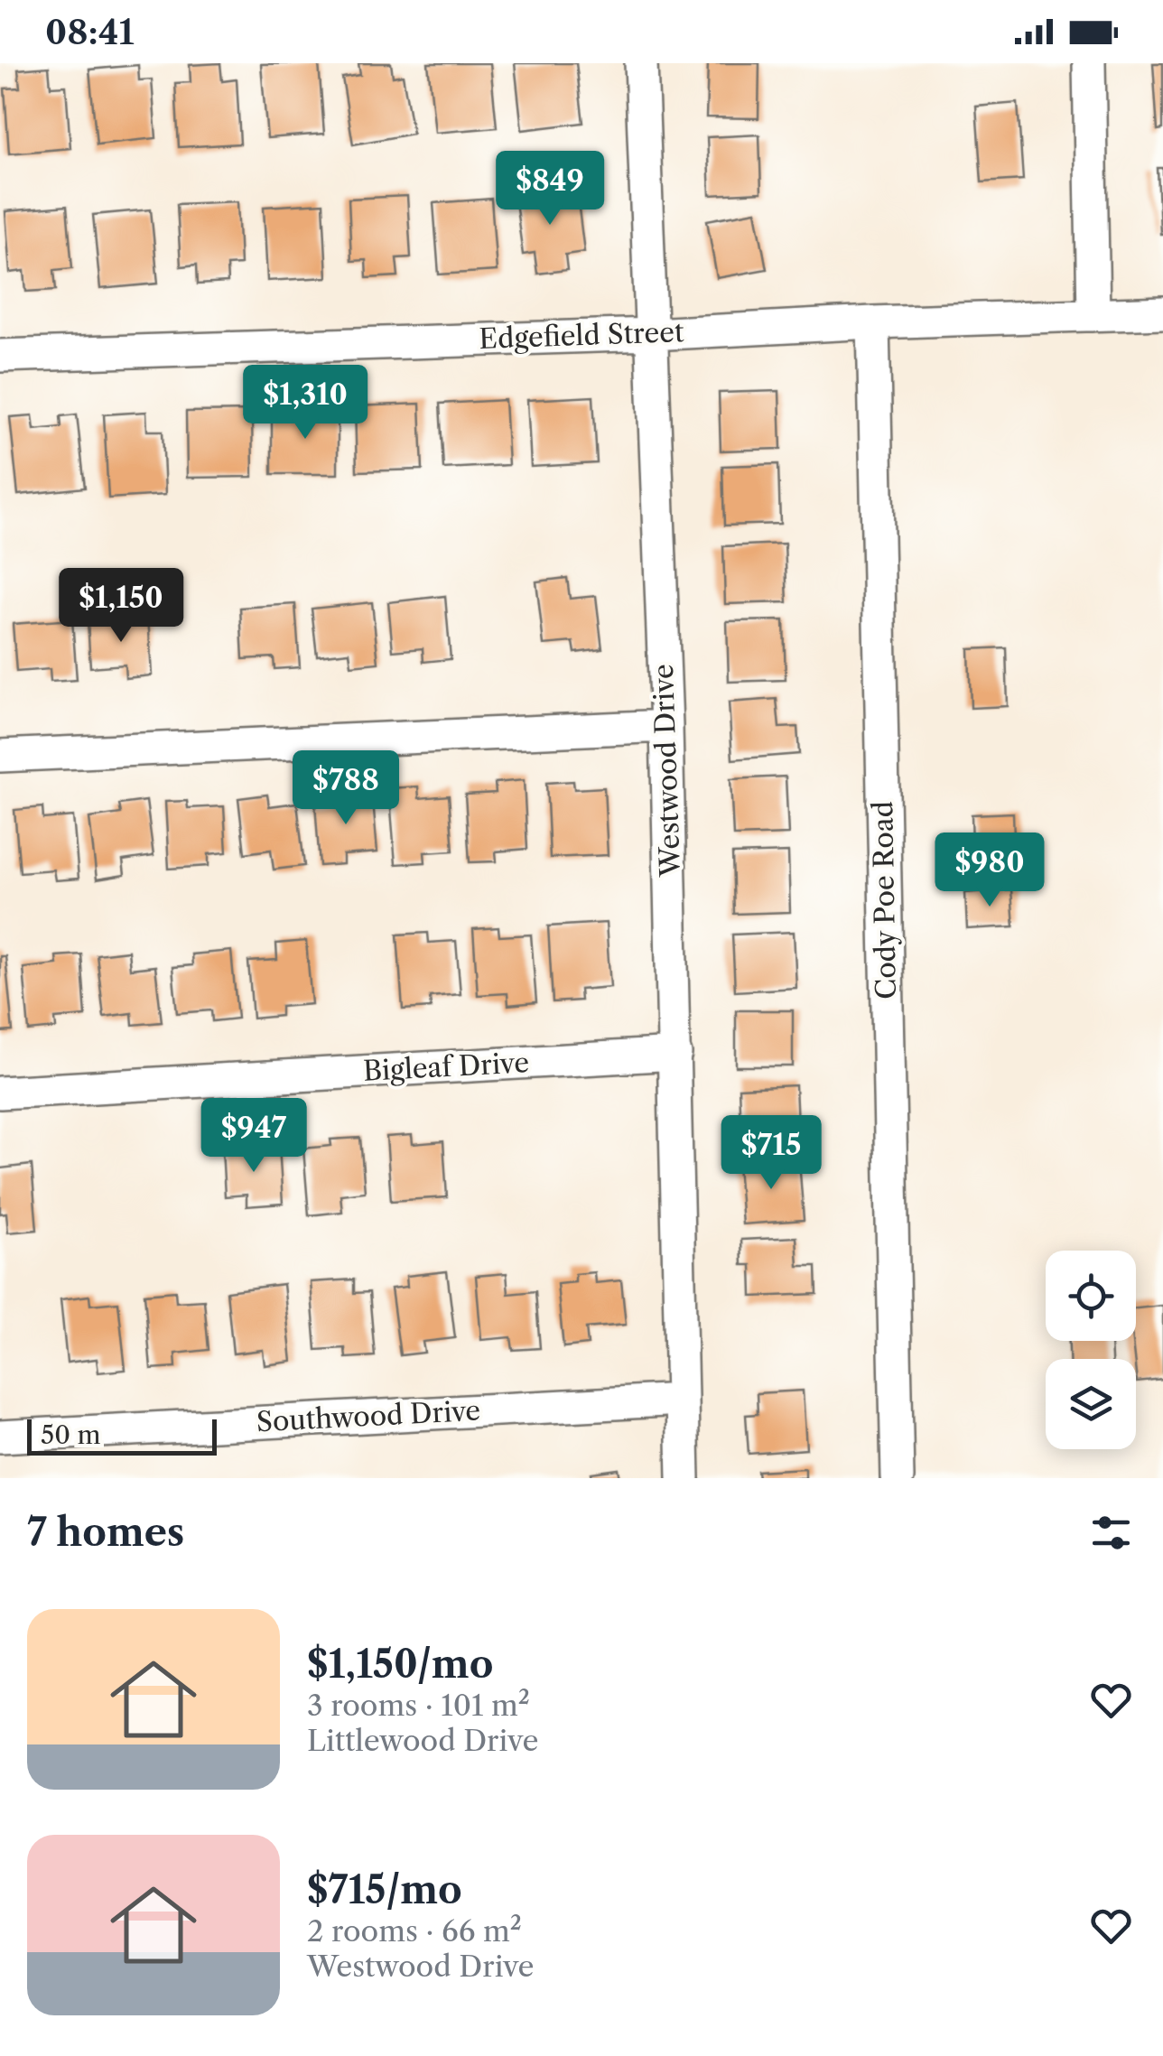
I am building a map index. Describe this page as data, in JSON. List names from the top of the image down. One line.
{"streets":{"street":["Edgefield Street","Westwood Drive","Cody Poe Road","Bigleaf Drive","Southwood Drive"]},"crossings":[["Edgefield Street","Westwood Drive"],["Edgefield Street","Cody Poe Road"],["Westwood Drive","Bigleaf Drive"],["Westwood Drive","Southwood Drive"]],"scale_bar":"50 m","page":{"status":"08:41","price":["$849","$1,310","$1,150","$788","$980","$947","$715"],"scale":"50 m","heading":"7 homes","list":[{"name":"$1,150/mo","note":"3 rooms · 101 m² · Littlewood Drive"},{"name":"$715/mo","note":"2 rooms · 66 m² · Westwood Drive"}]}}
